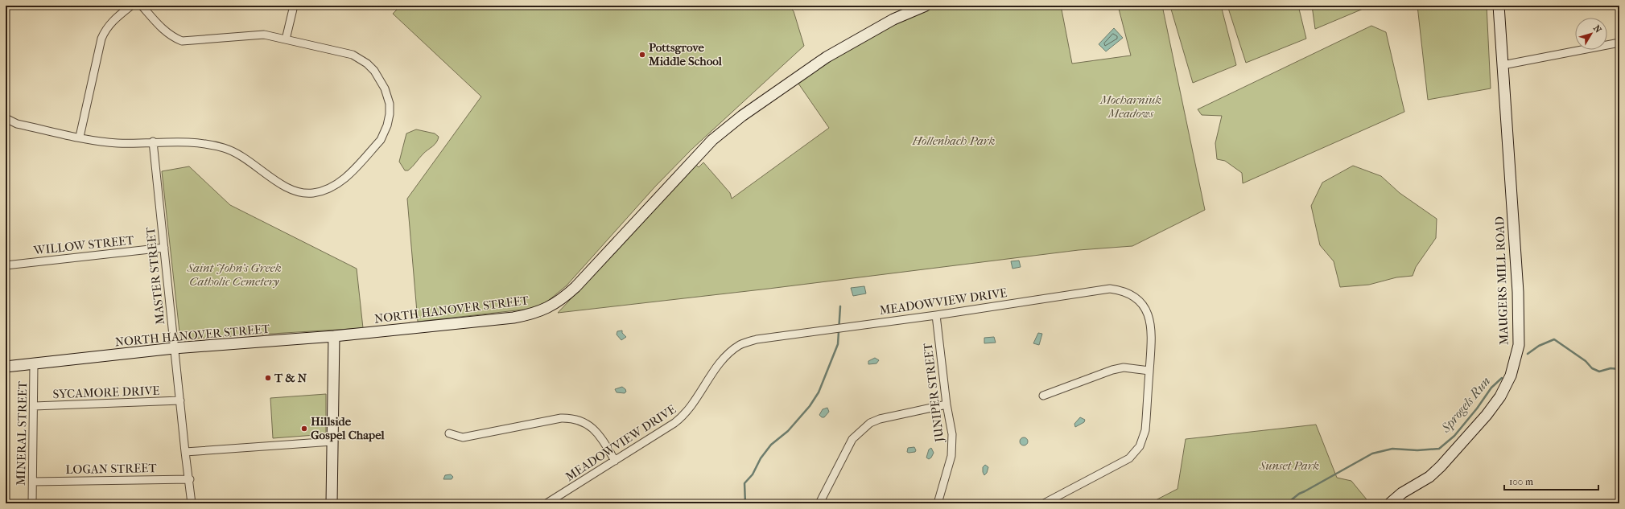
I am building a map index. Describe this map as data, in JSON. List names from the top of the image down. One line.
{"streets":{"street":["WILLOW STREET","MASTER STREET","MAUGERS MILL ROAD","MEADOWVIEW DRIVE","NORTH HANOVER STREET","SYCAMORE DRIVE","JUNIPER STREET","MINERAL STREET","LOGAN STREET"]},"crossings":[["WILLOW STREET","MASTER STREET"],["MASTER STREET","NORTH HANOVER STREET"],["MASTER STREET","SYCAMORE DRIVE"],["MASTER STREET","LOGAN STREET"],["MEADOWVIEW DRIVE","JUNIPER STREET"],["NORTH HANOVER STREET","MINERAL STREET"],["SYCAMORE DRIVE","MINERAL STREET"],["MINERAL STREET","LOGAN STREET"]],"water":["Sprogels Run"],"parks":["Mocharniuk Meadows","Hollenbach Park","Saint John's Greek Catholic Cemetery","Sunset Park"],"places":["Pottsgrove Middle School","T & N","Hillside Gospel Chapel"],"scale_bar":"100 m","north":"top right"}
